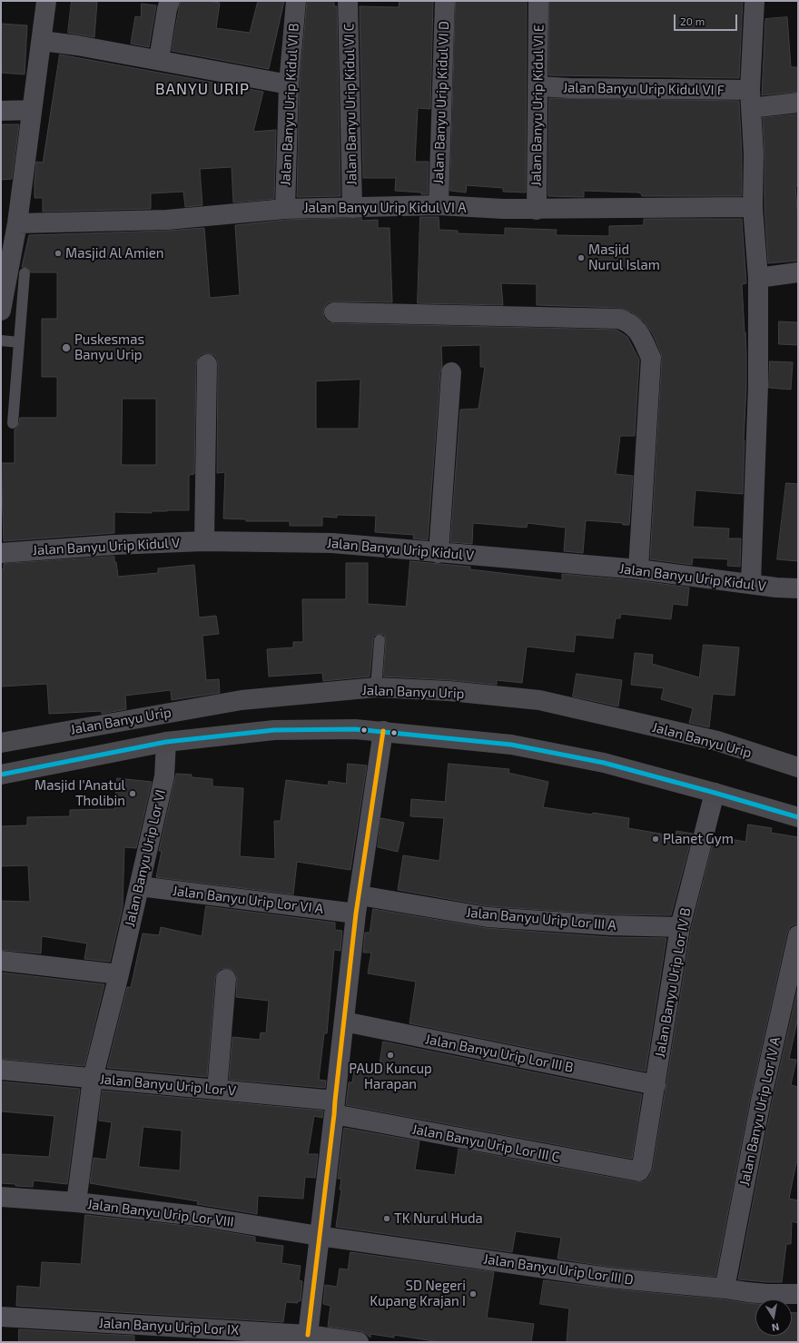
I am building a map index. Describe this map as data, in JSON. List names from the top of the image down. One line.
{"streets":{"main road":["Jalan Banyu Urip"],"street":["Jalan Banyu Urip Kidul VI F","Jalan Banyu Urip Kidul VI D","Jalan Banyu Urip Kidul VI B","Jalan Banyu Urip Kidul VI C","Jalan Banyu Urip Kidul VI E","Jalan Banyu Urip Kidul VI A","Jalan Banyu Urip Kidul V","Jalan Banyu Urip Lor VI","Jalan Banyu Urip Lor VI A","Jalan Banyu Urip Lor III A","Jalan Banyu Urip Lor IV B","Jalan Banyu Urip Lor III B","Jalan Banyu Urip Lor V","Jalan Banyu Urip Lor IV A","Jalan Banyu Urip Lor III C","Jalan Banyu Urip Lor VIII","Jalan Banyu Urip Lor III D","Jalan Banyu Urip Lor IX"]},"crossings":[["Jalan Banyu Urip Kidul VI F","Jalan Banyu Urip Kidul VI E"],["Jalan Banyu Urip Kidul VI D","Jalan Banyu Urip Kidul VI A"],["Jalan Banyu Urip Kidul VI B","Jalan Banyu Urip Kidul VI A"],["Jalan Banyu Urip Kidul VI C","Jalan Banyu Urip Kidul VI A"],["Jalan Banyu Urip Kidul VI E","Jalan Banyu Urip Kidul VI A"],["Jalan Banyu Urip Lor VI","Jalan Banyu Urip Lor VI A"],["Jalan Banyu Urip Lor VI","Jalan Banyu Urip Lor V"],["Jalan Banyu Urip Lor VI","Jalan Banyu Urip Lor VIII"],["Jalan Banyu Urip Lor VI A","Jalan Banyu Urip Lor III A"],["Jalan Banyu Urip Lor III A","Jalan Banyu Urip Lor IV B"],["Jalan Banyu Urip Lor IV B","Jalan Banyu Urip Lor III B"],["Jalan Banyu Urip Lor IV B","Jalan Banyu Urip Lor III C"],["Jalan Banyu Urip Lor V","Jalan Banyu Urip Lor III C"],["Jalan Banyu Urip Lor IV A","Jalan Banyu Urip Lor III D"],["Jalan Banyu Urip Lor VIII","Jalan Banyu Urip Lor III D"]],"districts":["BANYU URIP"],"places":["Masjid Al Amien","Masjid Nurul Islam","Puskesmas Banyu Urip","Masjid I'Anatul Tholibin","Planet Gym","PAUD Kuncup Harapan","TK Nurul Huda","SD Negeri Kupang Krajan I"],"scale_bar":"20 m","north":"bottom"}
